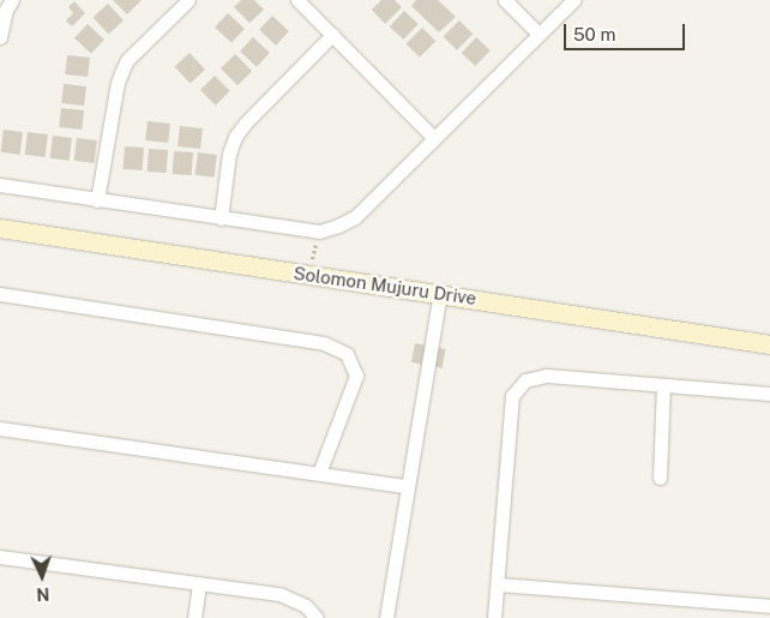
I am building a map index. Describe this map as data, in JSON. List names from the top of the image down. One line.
{"streets":{"street":["Solomon Mujuru Drive"]},"scale_bar":"50 m","north":"bottom"}
